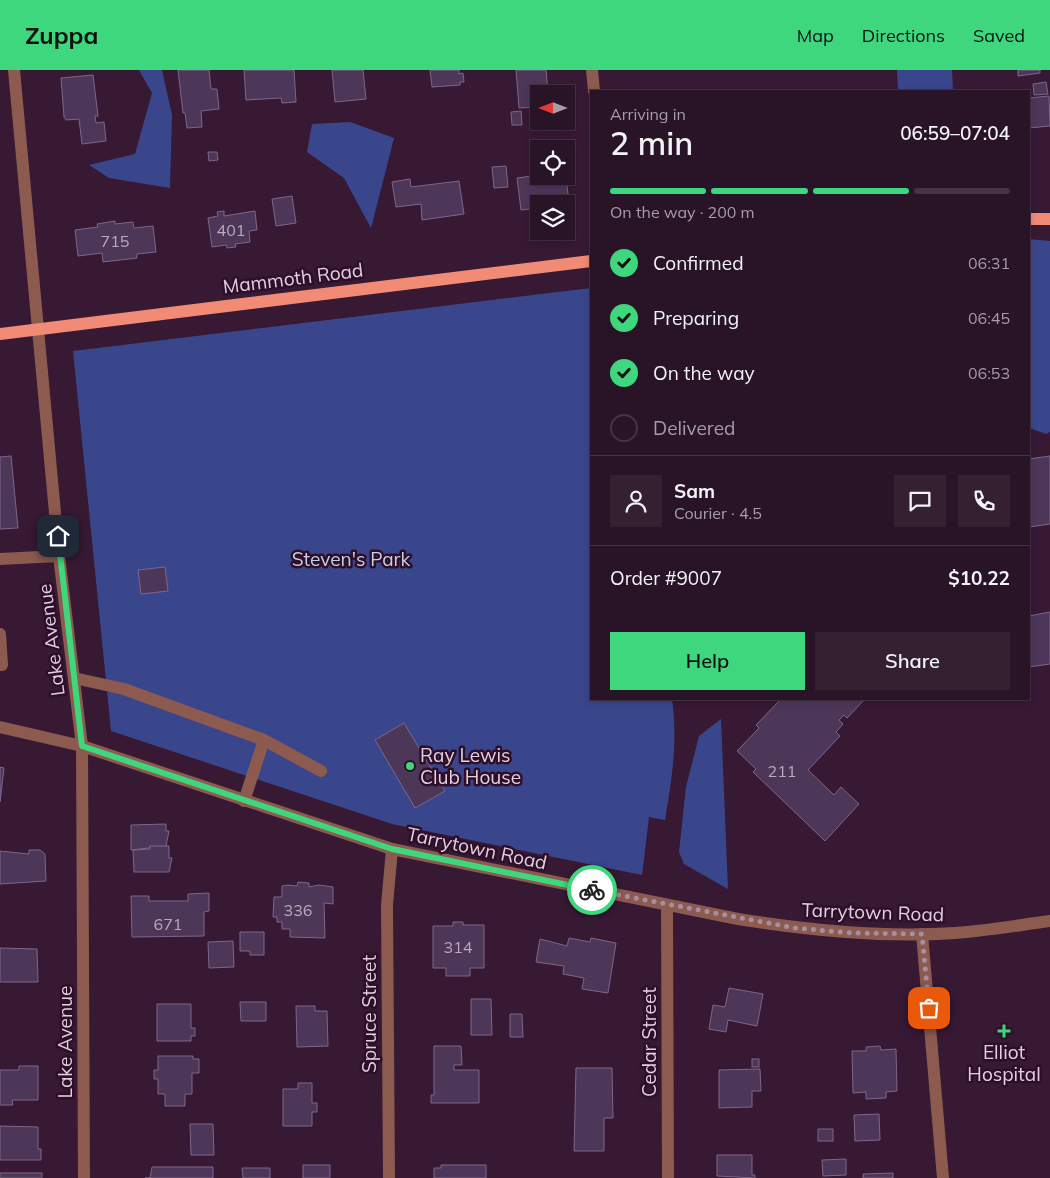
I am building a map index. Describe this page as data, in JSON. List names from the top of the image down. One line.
{"streets":{"main road":["Mammoth Road"],"street":["Lake Avenue","Tarrytown Road","Spruce Street","Cedar Street"]},"crossings":[["Mammoth Road","Lake Avenue"],["Lake Avenue","Tarrytown Road"],["Tarrytown Road","Spruce Street"],["Tarrytown Road","Cedar Street"]],"parks":["Steven's Park"],"places":{"other":["Ray Lewis Club House"],"health":["Elliot Hospital"]},"house_numbers":["401","715","211","336","671","314"],"north":"left","page":{"header":"Zuppa","nav":["Map","Directions","Saved"],"heading":["2 min","Arriving in","06:59–07:04"],"panel":["Sam","Courier · 4.5","Order #9007","$10.22"],"bar":"On the way · 200 m","list":[["Confirmed","06:31"],["Preparing","06:45"],["On the way","06:53"],"Delivered"],"buttons":["Help","Share"]}}
